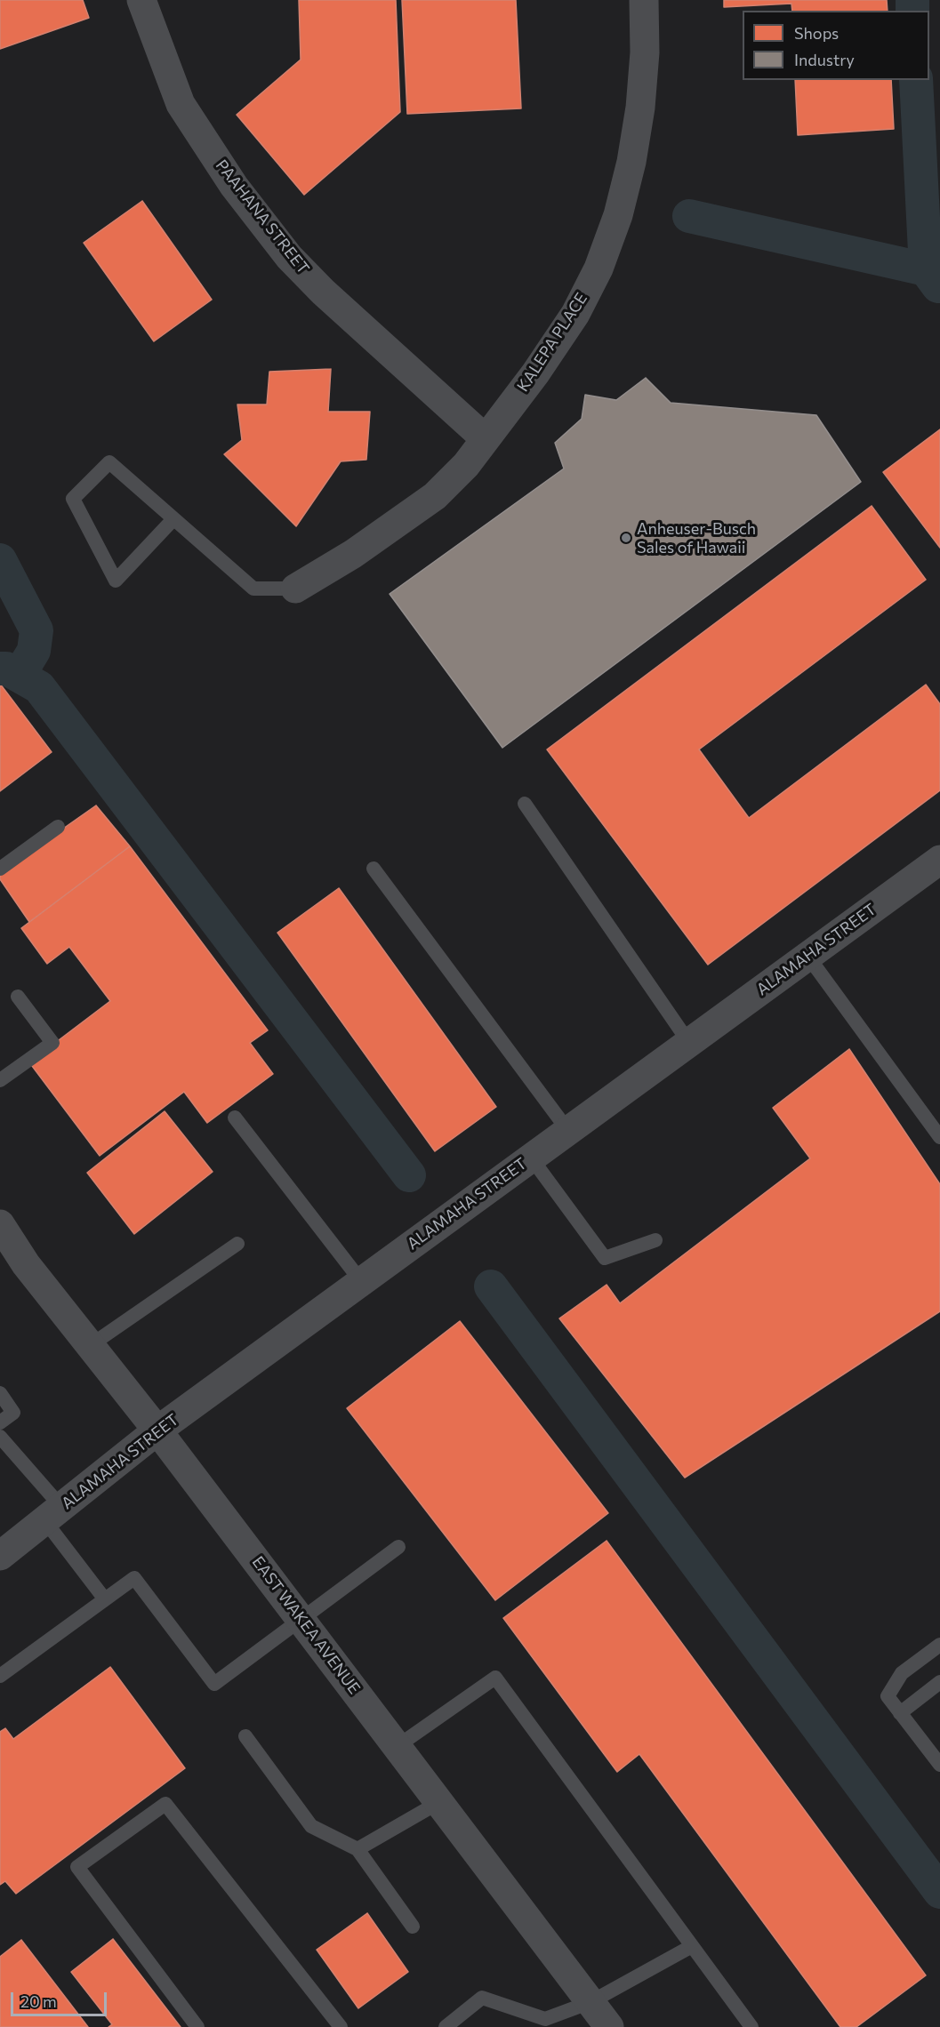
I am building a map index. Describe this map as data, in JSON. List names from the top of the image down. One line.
{"streets":{"street":["PAAHANA STREET","KALEPA PLACE","ALAMAHA STREET","EAST WAKEA AVENUE"]},"crossings":[["PAAHANA STREET","KALEPA PLACE"],["ALAMAHA STREET","EAST WAKEA AVENUE"]],"places":["Anheuser-Busch Sales of Hawaii"],"legend":["Shops","Industry"],"scale_bar":"20 m"}
